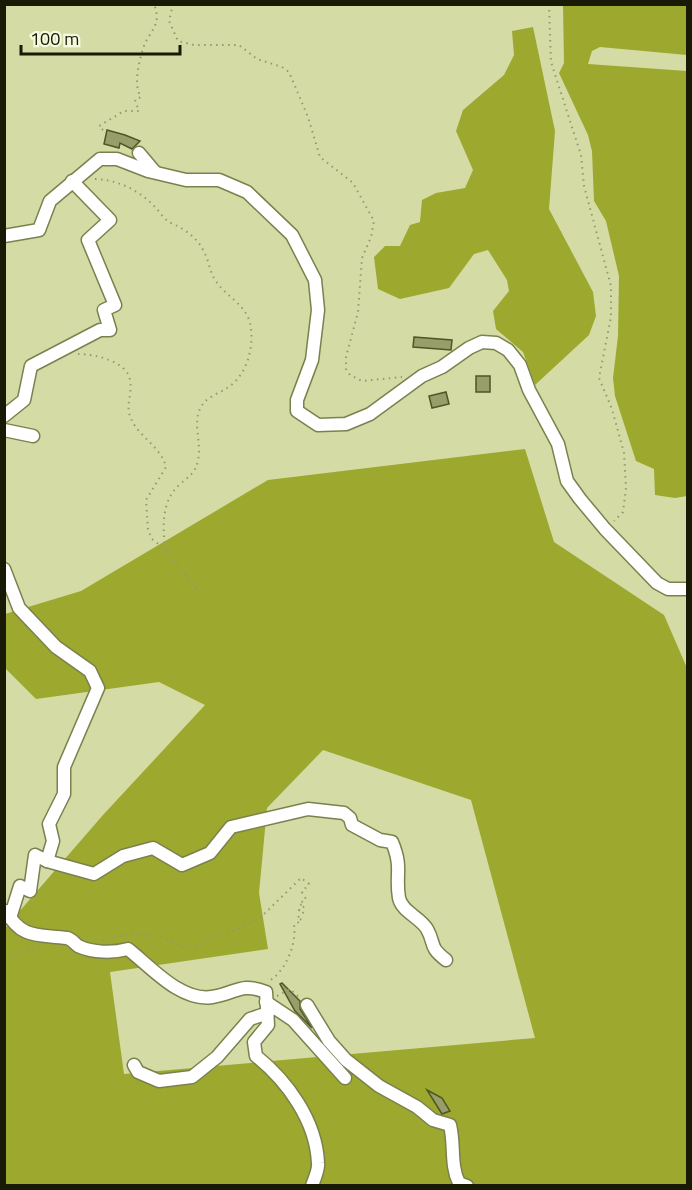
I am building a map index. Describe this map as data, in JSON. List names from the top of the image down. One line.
{"scale_bar":"100 m"}
